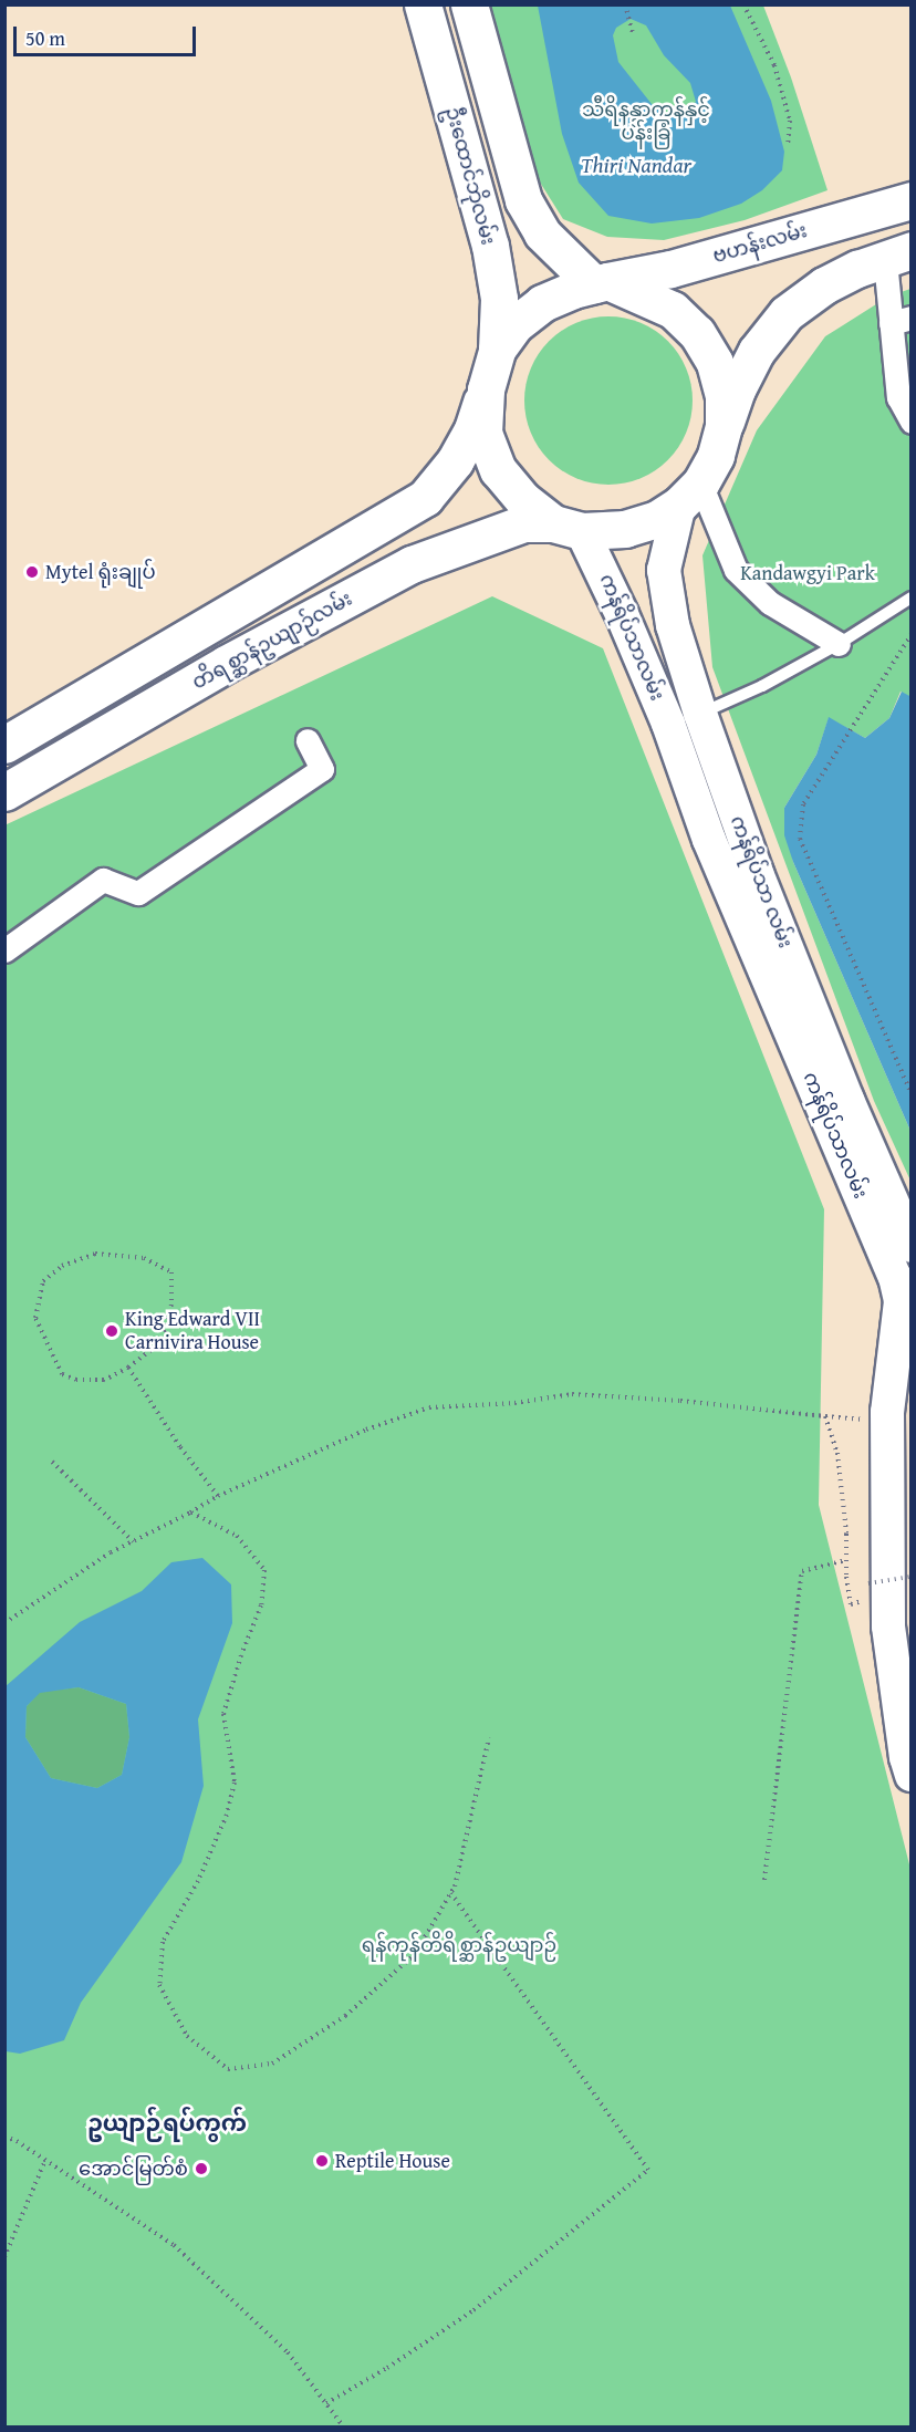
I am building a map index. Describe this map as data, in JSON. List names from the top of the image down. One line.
{"streets":{"main road":["ဦးထောင်ဘိုလမ်း","ဗဟန်းလမ်း","ကန်ရိပ်သာလမ်း","တိရစ္ဆာန်ဥယျာဉ်လမ်း","ကန်ရိပ်သာ လမ်း"]},"crossings":[["ဦးထောင်ဘိုလမ်း","ဗဟန်းလမ်း"],["ကန်ရိပ်သာလမ်း","တိရစ္ဆာန်ဥယျာဉ်လမ်း"],["ကန်ရိပ်သာလမ်း","ကန်ရိပ်သာ လမ်း"],["တိရစ္ဆာန်ဥယျာဉ်လမ်း","ကန်ရိပ်သာ လမ်း"]],"districts":["ဥယျာဉ်ရပ်ကွက်"],"water":["Thiri Nandar"],"parks":["သီရိနန္ဒာကန်နှင့် ပန်းခြံ","Kandawgyi Park","ရန်ကုန်တိရိစ္ဆာန်ဥယျာဉ်"],"places":["Mytel ရုံးချုပ်","King Edward VII Carnivira House","Reptile House","အောင်မြတ်စံ"],"scale_bar":"50 m"}
